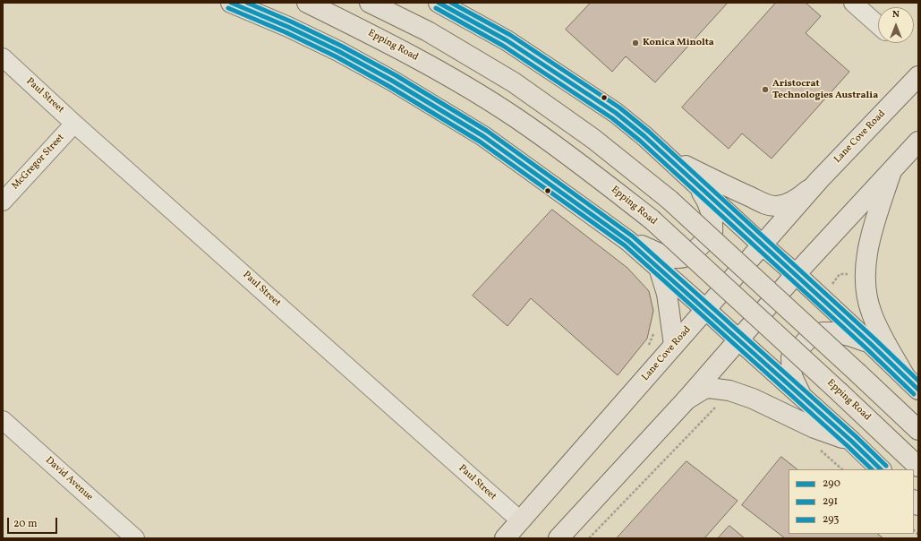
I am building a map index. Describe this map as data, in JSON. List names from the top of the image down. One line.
{"streets":{"main road":["Epping Road","Lane Cove Road"],"street":["Paul Street","McGregor Street","David Avenue"]},"crossings":[["Paul Street","Lane Cove Road"],["Paul Street","McGregor Street"]],"places":["Konica Minolta","Aristocrat Technologies Australia"],"lines":["transit line 290","transit line 293","transit line 291"],"legend":["290","291","293"],"scale_bar":"20 m","north":"top"}
